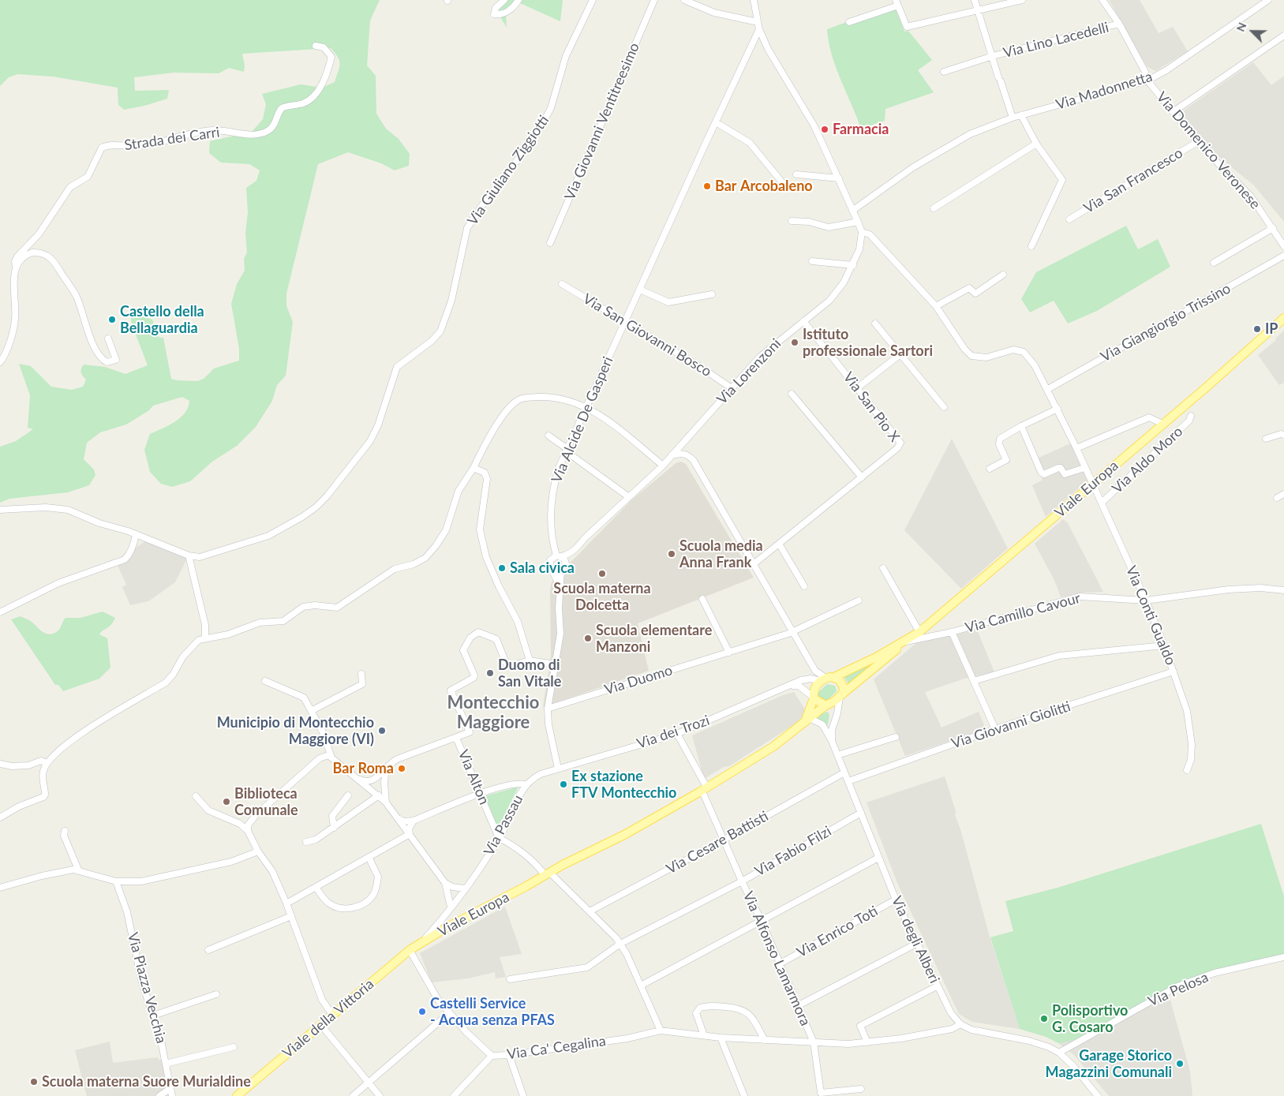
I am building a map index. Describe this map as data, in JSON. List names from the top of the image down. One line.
{"streets":{"main road":["Viale Europa","Viale della Vittoria"],"street":["Via Lino Lacedelli","Via Madonnetta","Via Giovanni Ventitreesimo","Strada dei Carri","Via Domenico Veronese","Via Giuliano Ziggiotti","Via San Francesco","Via Giangiorgio Trissino","Via San Giovanni Bosco","Via Lorenzoni","Via San Pio X","Via Alcide De Gasperi","Via Aldo Moro","Via Camillo Cavour","Via Conti Gualdo","Via Duomo","Via Giovanni Giolitti","Via dei Trozi","Via Alton","Via Passau","Via Cesare Battisti","Via Fabio Filzi","Via Enrico Toti","Via degli Alberi","Via Alfonso Lamarmora","Via Piazza Vecchia","Via Pelosa","Via Ca' Cegalina"]},"crossings":[["Via Lino Lacedelli","Via Madonnetta"],["Via Lino Lacedelli","Via Domenico Veronese"],["Via Madonnetta","Via Domenico Veronese"],["Via Domenico Veronese","Via San Francesco"],["Via Giangiorgio Trissino","Via Conti Gualdo"],["Via San Giovanni Bosco","Via Lorenzoni"],["Via San Giovanni Bosco","Via Alcide De Gasperi"],["Via Lorenzoni","Via San Pio X"],["Via Lorenzoni","Via Alcide De Gasperi"],["Via Lorenzoni","Via Conti Gualdo"],["Via Aldo Moro","Via Conti Gualdo"],["Viale Europa","Via Camillo Cavour"],["Viale Europa","Via Conti Gualdo"],["Viale Europa","Via dei Trozi"],["Viale Europa","Via Passau"],["Viale Europa","Via degli Alberi"],["Viale Europa","Via Alfonso Lamarmora"],["Viale Europa","Viale della Vittoria"],["Via Camillo Cavour","Via Conti Gualdo"],["Via Conti Gualdo","Via Giovanni Giolitti"],["Via Giovanni Giolitti","Via degli Alberi"],["Via dei Trozi","Via Passau"],["Via dei Trozi","Via Alfonso Lamarmora"],["Via Alton","Via Passau"],["Via Passau","Viale della Vittoria"],["Via Cesare Battisti","Via degli Alberi"],["Via Cesare Battisti","Via Alfonso Lamarmora"],["Via Fabio Filzi","Via degli Alberi"],["Via Fabio Filzi","Via Alfonso Lamarmora"],["Via Enrico Toti","Via degli Alberi"],["Via Enrico Toti","Via Alfonso Lamarmora"],["Via degli Alberi","Via Ca' Cegalina"],["Via Alfonso Lamarmora","Via Ca' Cegalina"],["Viale della Vittoria","Via Ca' Cegalina"]],"districts":["Montecchio Maggiore"],"places":["Farmacia","Bar Arcobaleno","Castello della Bellaguardia","IP","Istituto professionale Sartori","Scuola media Anna Frank","Sala civica","Scuola materna Dolcetta","Scuola elementare Manzoni","Duomo di San Vitale","Municipio di Montecchio Maggiore (VI)","Bar Roma","Ex stazione FTV Montecchio","Biblioteca Comunale","Castelli Service - Acqua senza PFAS","Polisportivo G. Cosaro","Garage Storico Magazzini Comunali","Scuola materna Suore Murialdine"],"north":"top left"}
